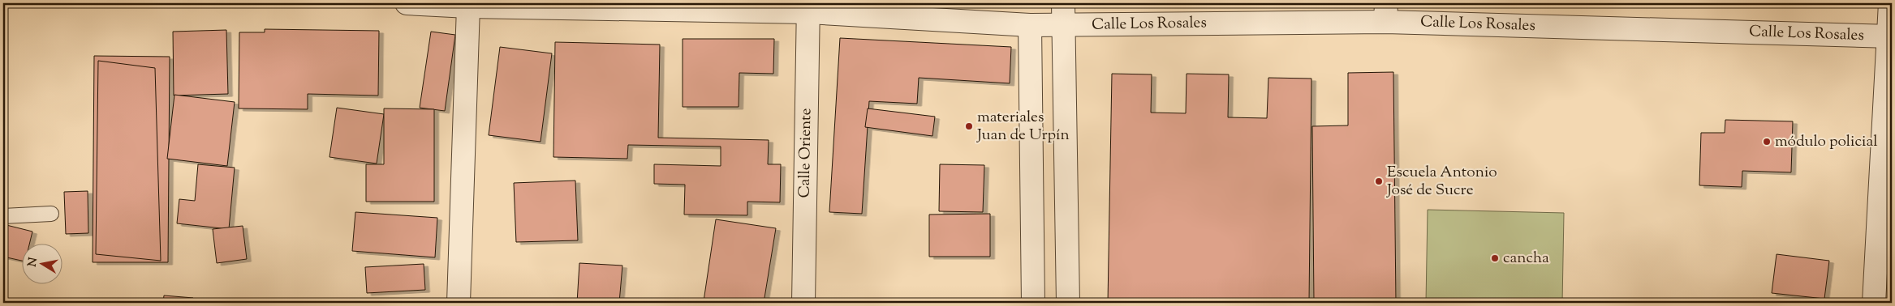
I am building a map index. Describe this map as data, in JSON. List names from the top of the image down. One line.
{"streets":{"street":["Calle Los Rosales","Calle Oriente"]},"crossings":[["Calle Los Rosales","Calle Oriente"]],"places":["materiales Juan de Urpín","módulo policial","Escuela Antonio José de Sucre","cancha"],"north":"left"}
